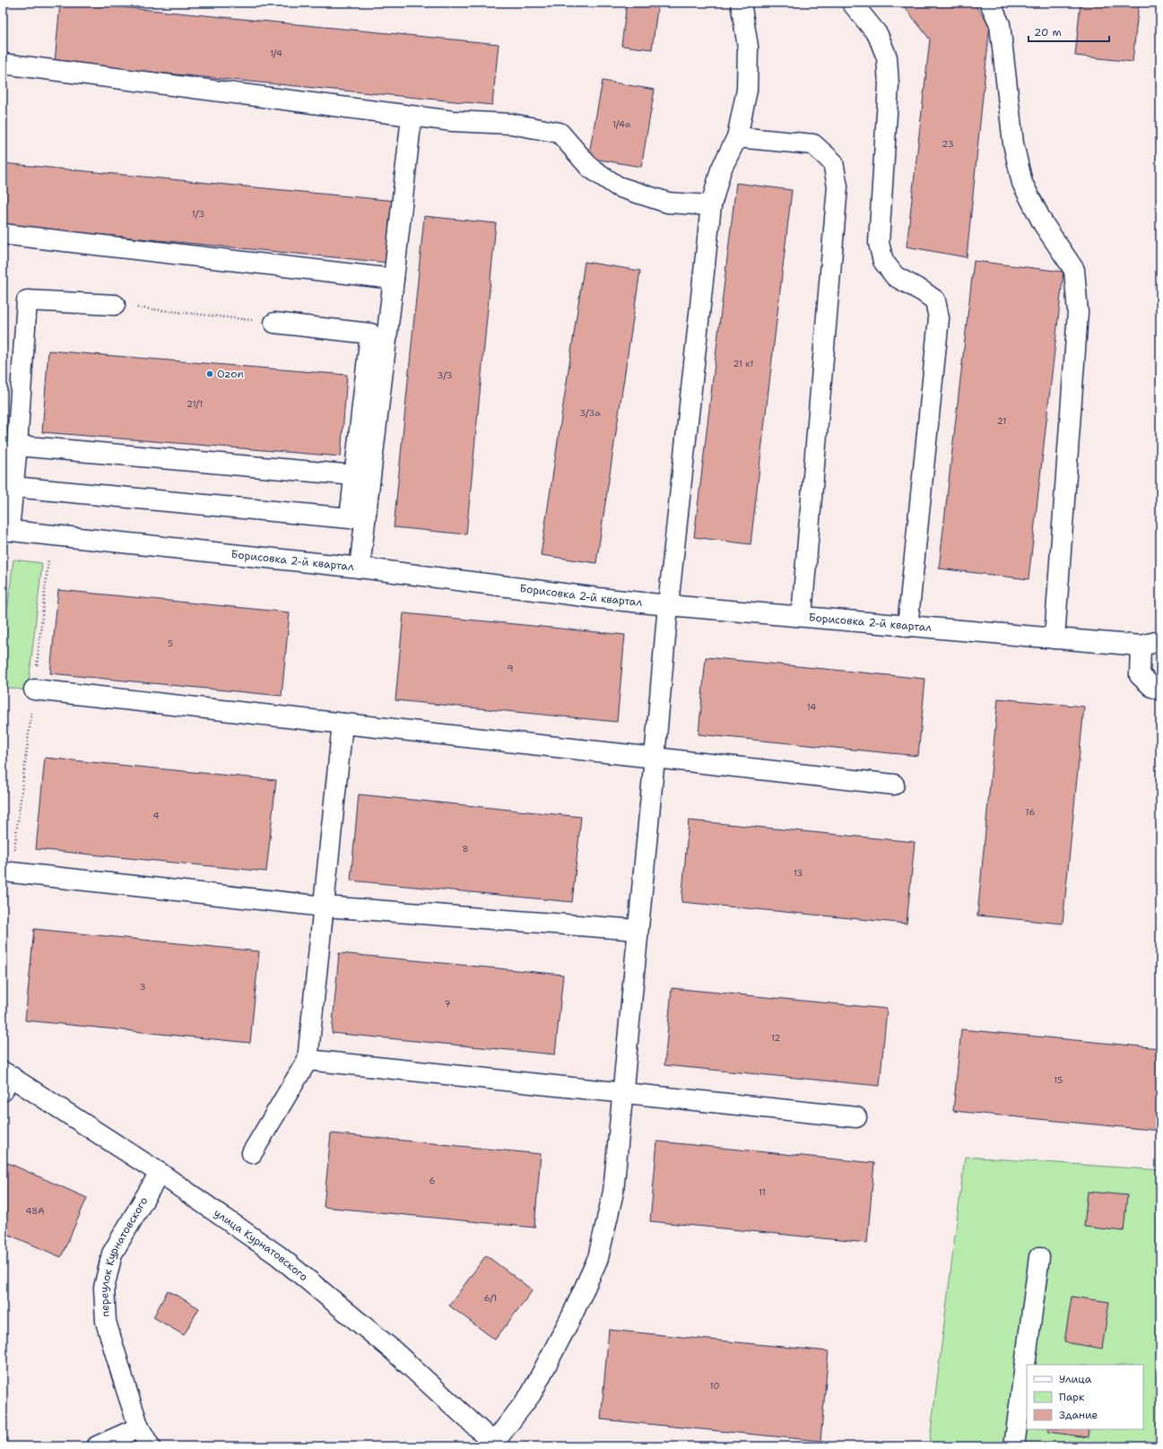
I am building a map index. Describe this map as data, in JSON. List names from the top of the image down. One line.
{"streets":{"street":["Борисовка 2-й квартал","улица Курнатовского","переулок Курнатовского"]},"crossings":[["улица Курнатовского","переулок Курнатовского"]],"places":["Ozon"],"house_numbers":["1/4","1/4а","23","1/3","21 к1","3/3","21/1","3/3а","21","5","9","14","16","4","8","13","3","7","12","15","6","11","48А","6/1","10"],"legend":["Улица","Парк","Здание"],"scale_bar":"20 m"}
